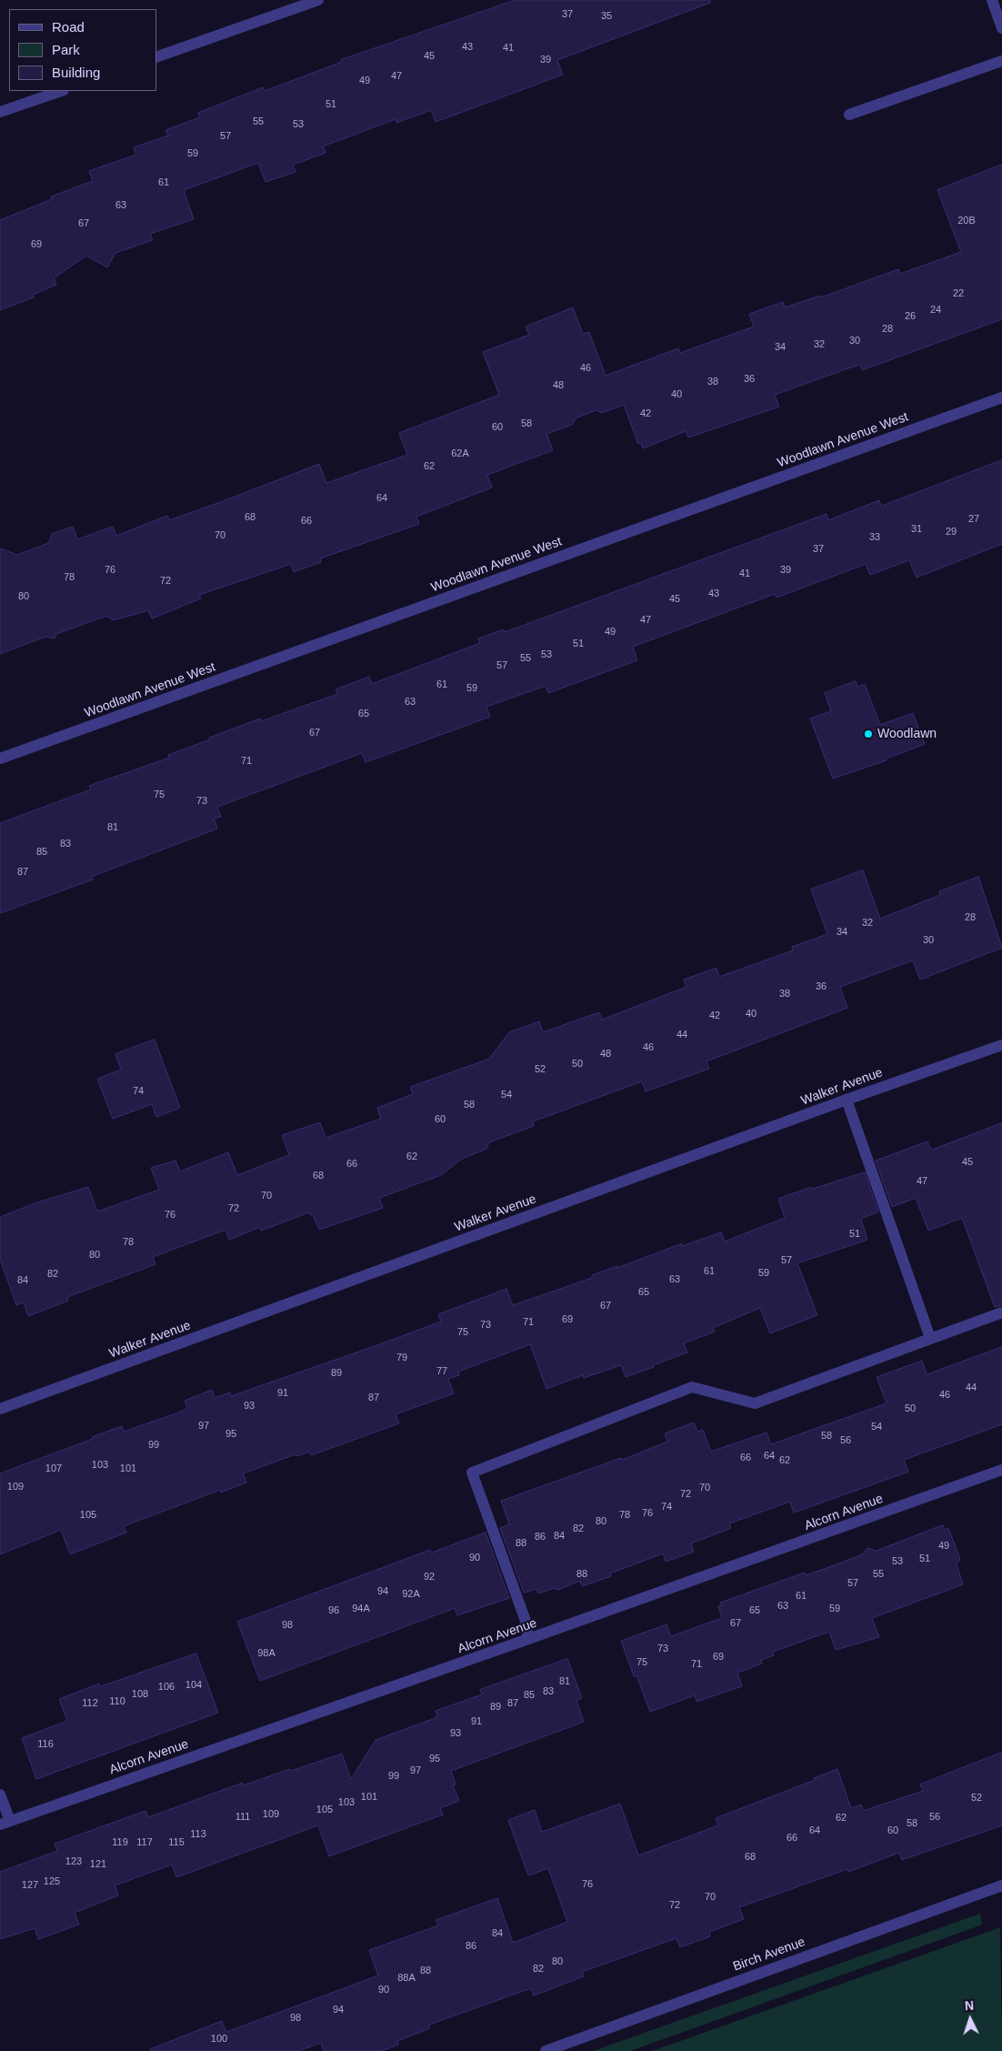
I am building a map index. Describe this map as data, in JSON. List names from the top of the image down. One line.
{"streets":{"street":["Woodlawn Avenue West","Walker Avenue","Alcorn Avenue","Birch Avenue"]},"places":["Woodlawn"],"house_numbers":["37","35","43","41","45","39","47","49","51","55","53","57","59","61","63","20B","67","69","22","24","26","28","30","32","34","46","36","38","48","40","42","58","60","62A","62","64","68","27","66","31","29","70","33","37","76","39","41","78","72","43","80","45","47","49","51","53","55","57","61","59","63","65","67","71","75","73","81","83","85","87","28","32","34","30","36","38","40","42","44","46","48","50","52","74","54","58","60","62","45","66","68","47","70","72","76","51","78","80","57","61","59","82","63","84","65","67","69","71","73","75","79","77","89","44","91","46","87","93","50","97","54","95","58","56","99","64","66","62","103","107","101","109","70","72","74","76","105","78","80","82","84","86","88","49","90","51","53","88","55","92","57","94","92A","61","63","94A","59","96","65","67","98","73","98A","69","75","71","81","104","106","83","108","85","110","112","87","89","91","93","116","95","97","99","101","52","103","105","109","111","56","62","58","64","60","113","66","119","117","115","68","123","121","125","76","127","70","72","84","86","80","82","88","88A","90","94","98","100"],"legend":["Road","Park","Building"],"north":"top"}
